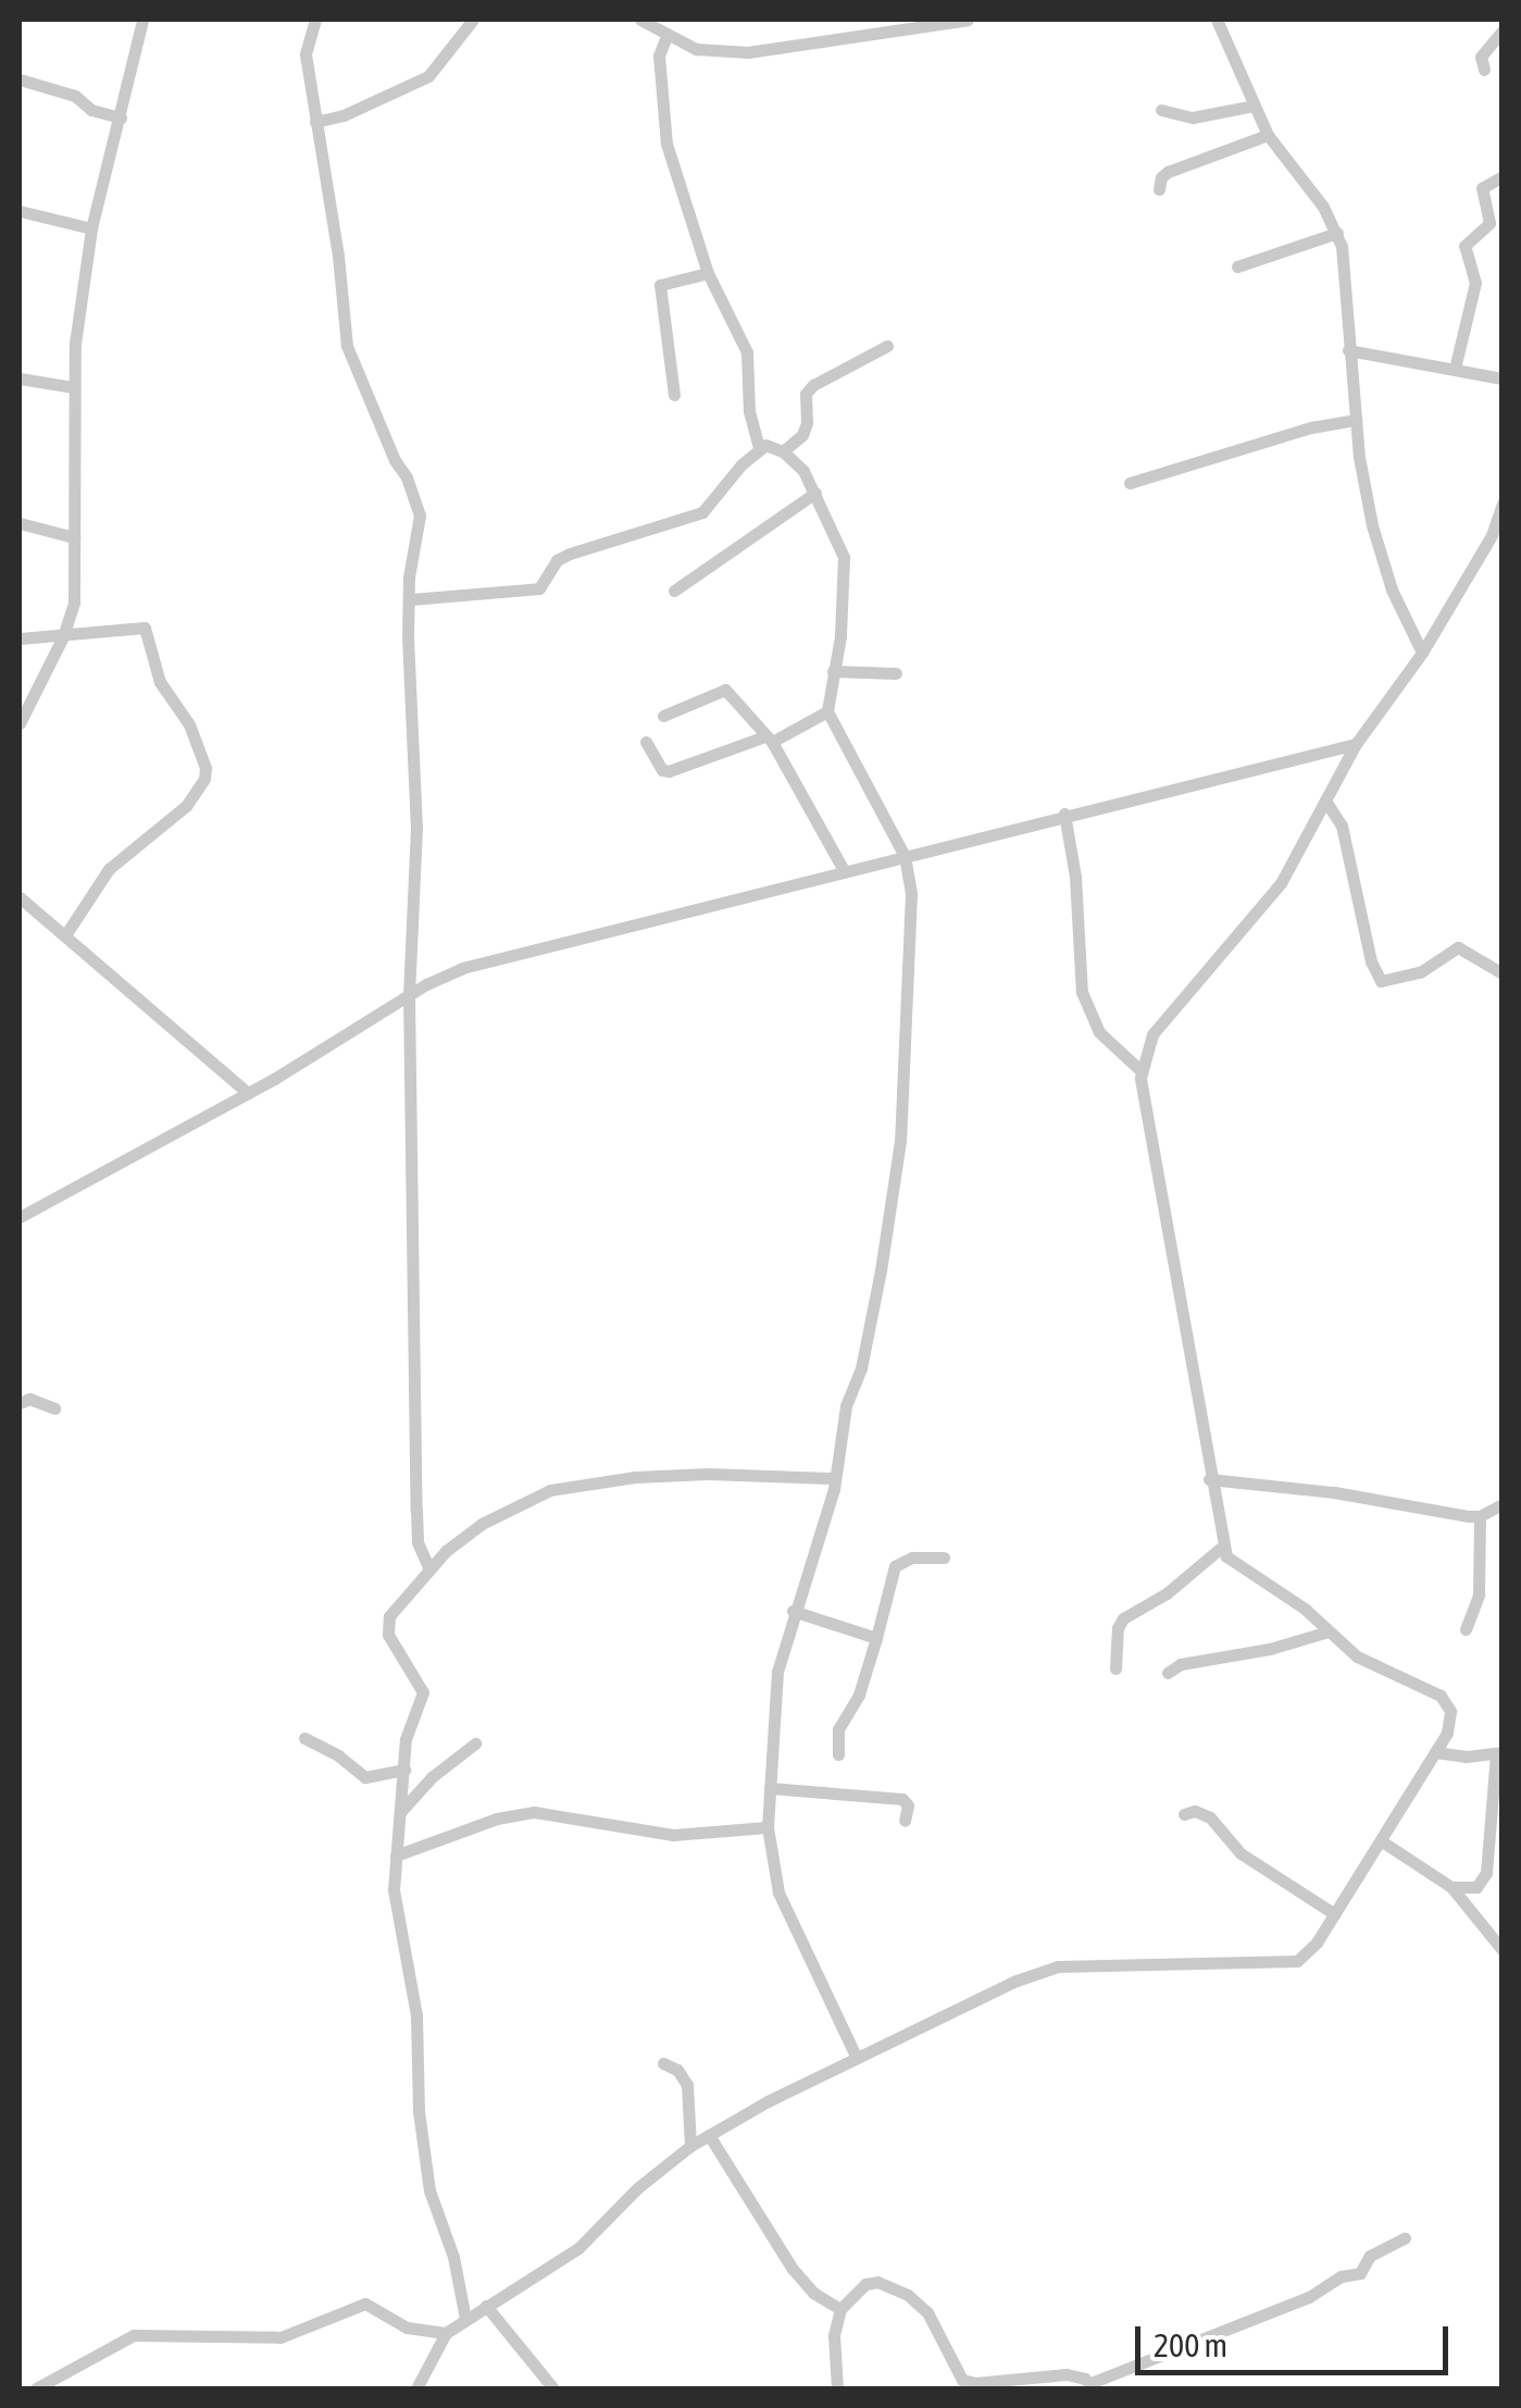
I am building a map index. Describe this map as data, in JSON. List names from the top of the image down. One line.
{"scale_bar":"200 m"}
